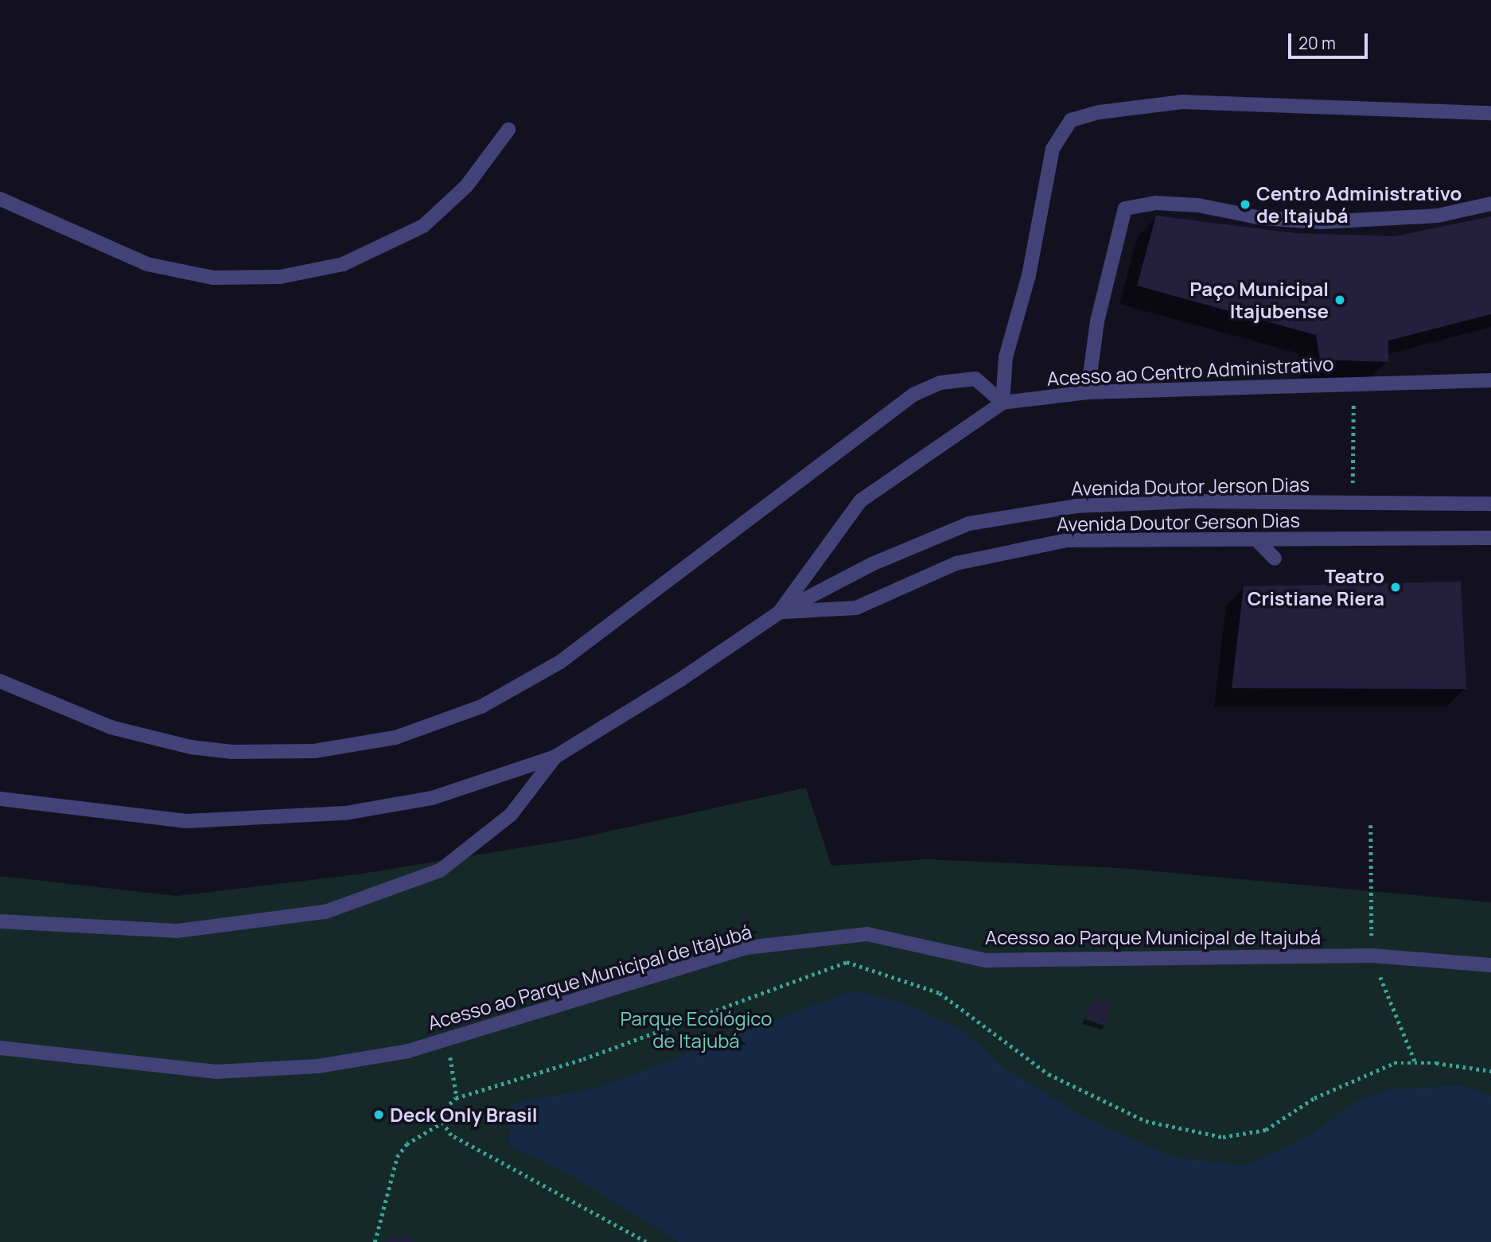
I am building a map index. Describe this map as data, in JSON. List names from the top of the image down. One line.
{"streets":{"street":["Acesso ao Centro Administrativo","Avenida Doutor Jerson Dias","Avenida Doutor Gerson Dias","Acesso ao Parque Municipal de Itajubá"]},"crossings":[["Acesso ao Centro Administrativo","Avenida Doutor Jerson Dias"],["Acesso ao Centro Administrativo","Avenida Doutor Gerson Dias"],["Avenida Doutor Jerson Dias","Avenida Doutor Gerson Dias"]],"parks":["Parque Ecológico de Itajubá"],"places":["Centro Administrativo de Itajubá","Paço Municipal Itajubense","Teatro Cristiane Riera","Deck Only Brasil"],"scale_bar":"20 m"}
